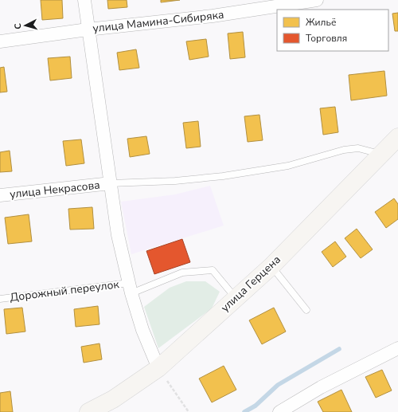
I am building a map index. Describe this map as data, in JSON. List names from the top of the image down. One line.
{"streets":{"main road":["улица Герцена"],"street":["улица Мамина-Сибиряка","улица Некрасова"],"lane":["Дорожный переулок"]},"crossings":[["улица Герцена","Дорожный переулок"]],"legend":["Жильё","Торговля"],"north":"left"}
